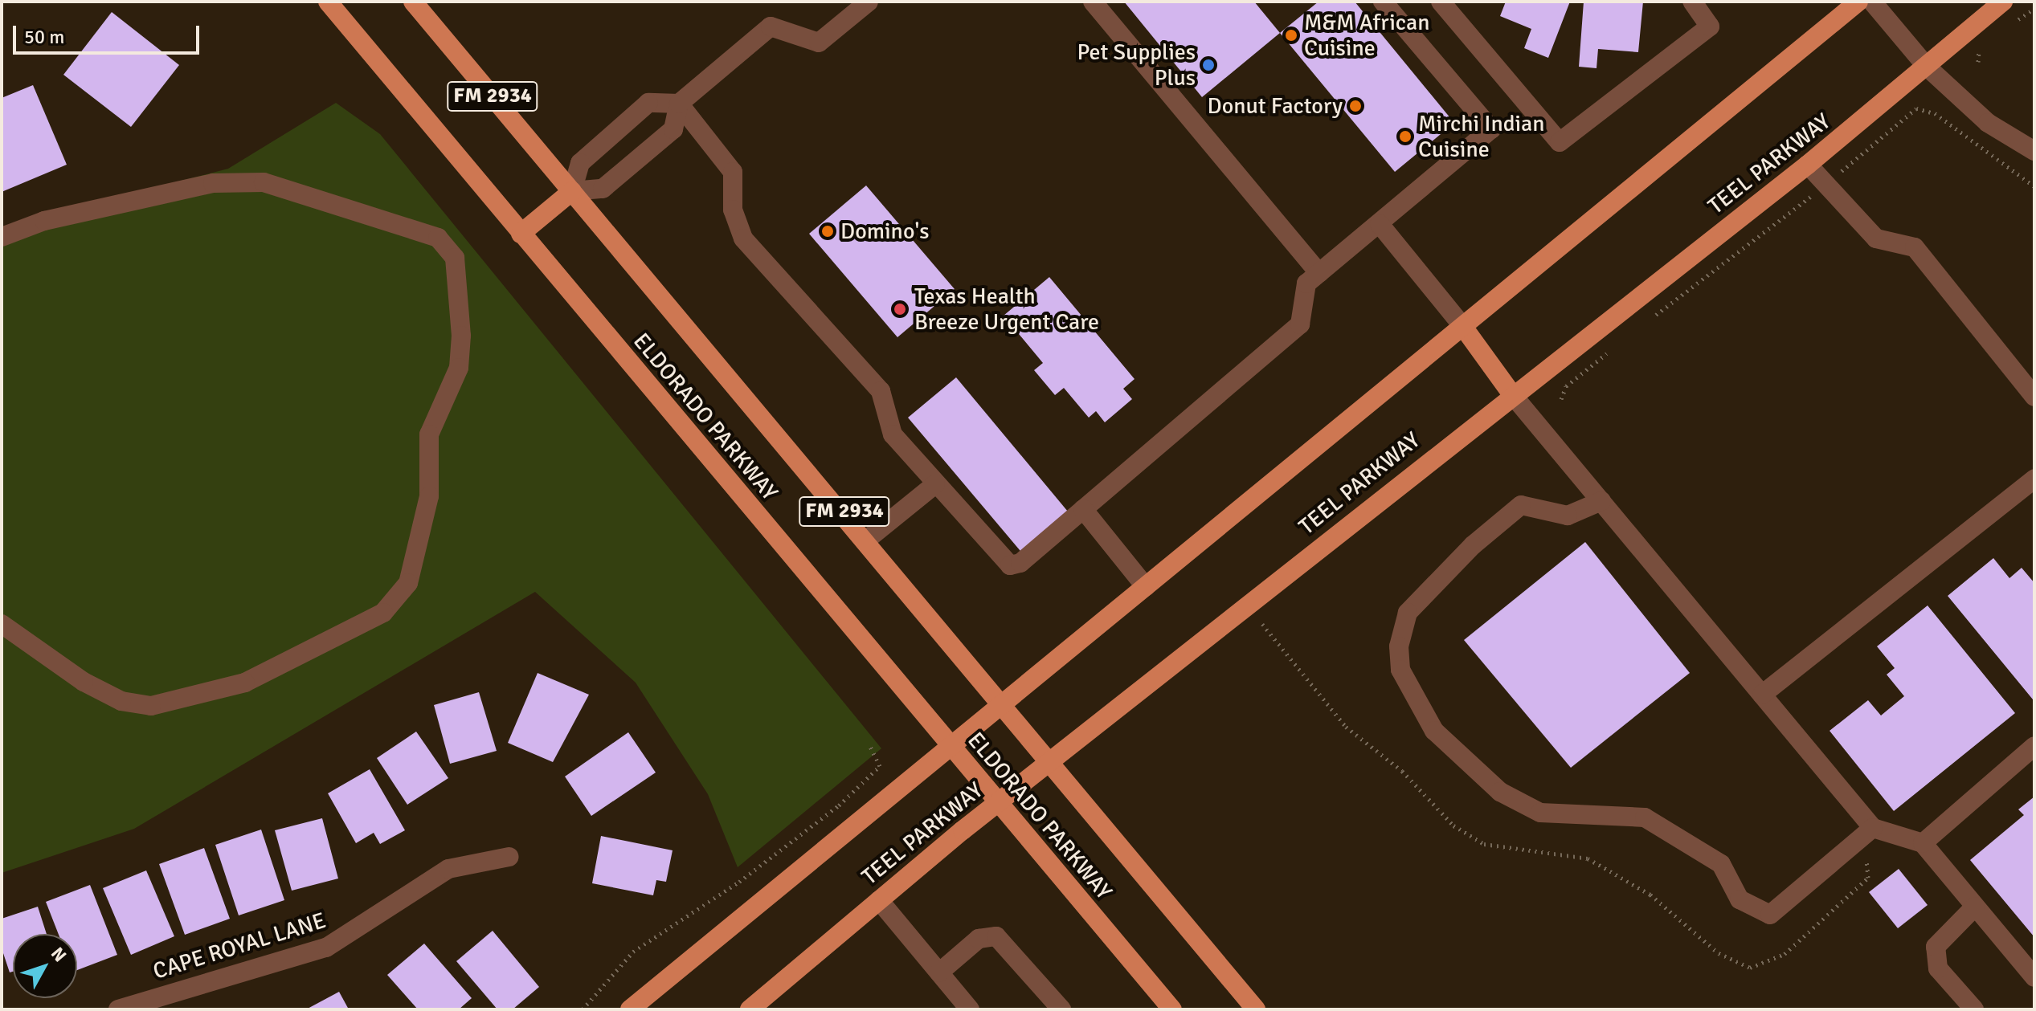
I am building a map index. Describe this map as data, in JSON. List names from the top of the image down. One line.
{"streets":{"main road":["FM 2934","TEEL PARKWAY","ELDORADO PARKWAY"],"street":["CAPE ROYAL LANE"]},"crossings":[["TEEL PARKWAY","ELDORADO PARKWAY"]],"places":["M&M African Cuisine","Pet Supplies Plus","Donut Factory","Mirchi Indian Cuisine","Domino's","Texas Health Breeze Urgent Care"],"scale_bar":"50 m","north":"top right"}
